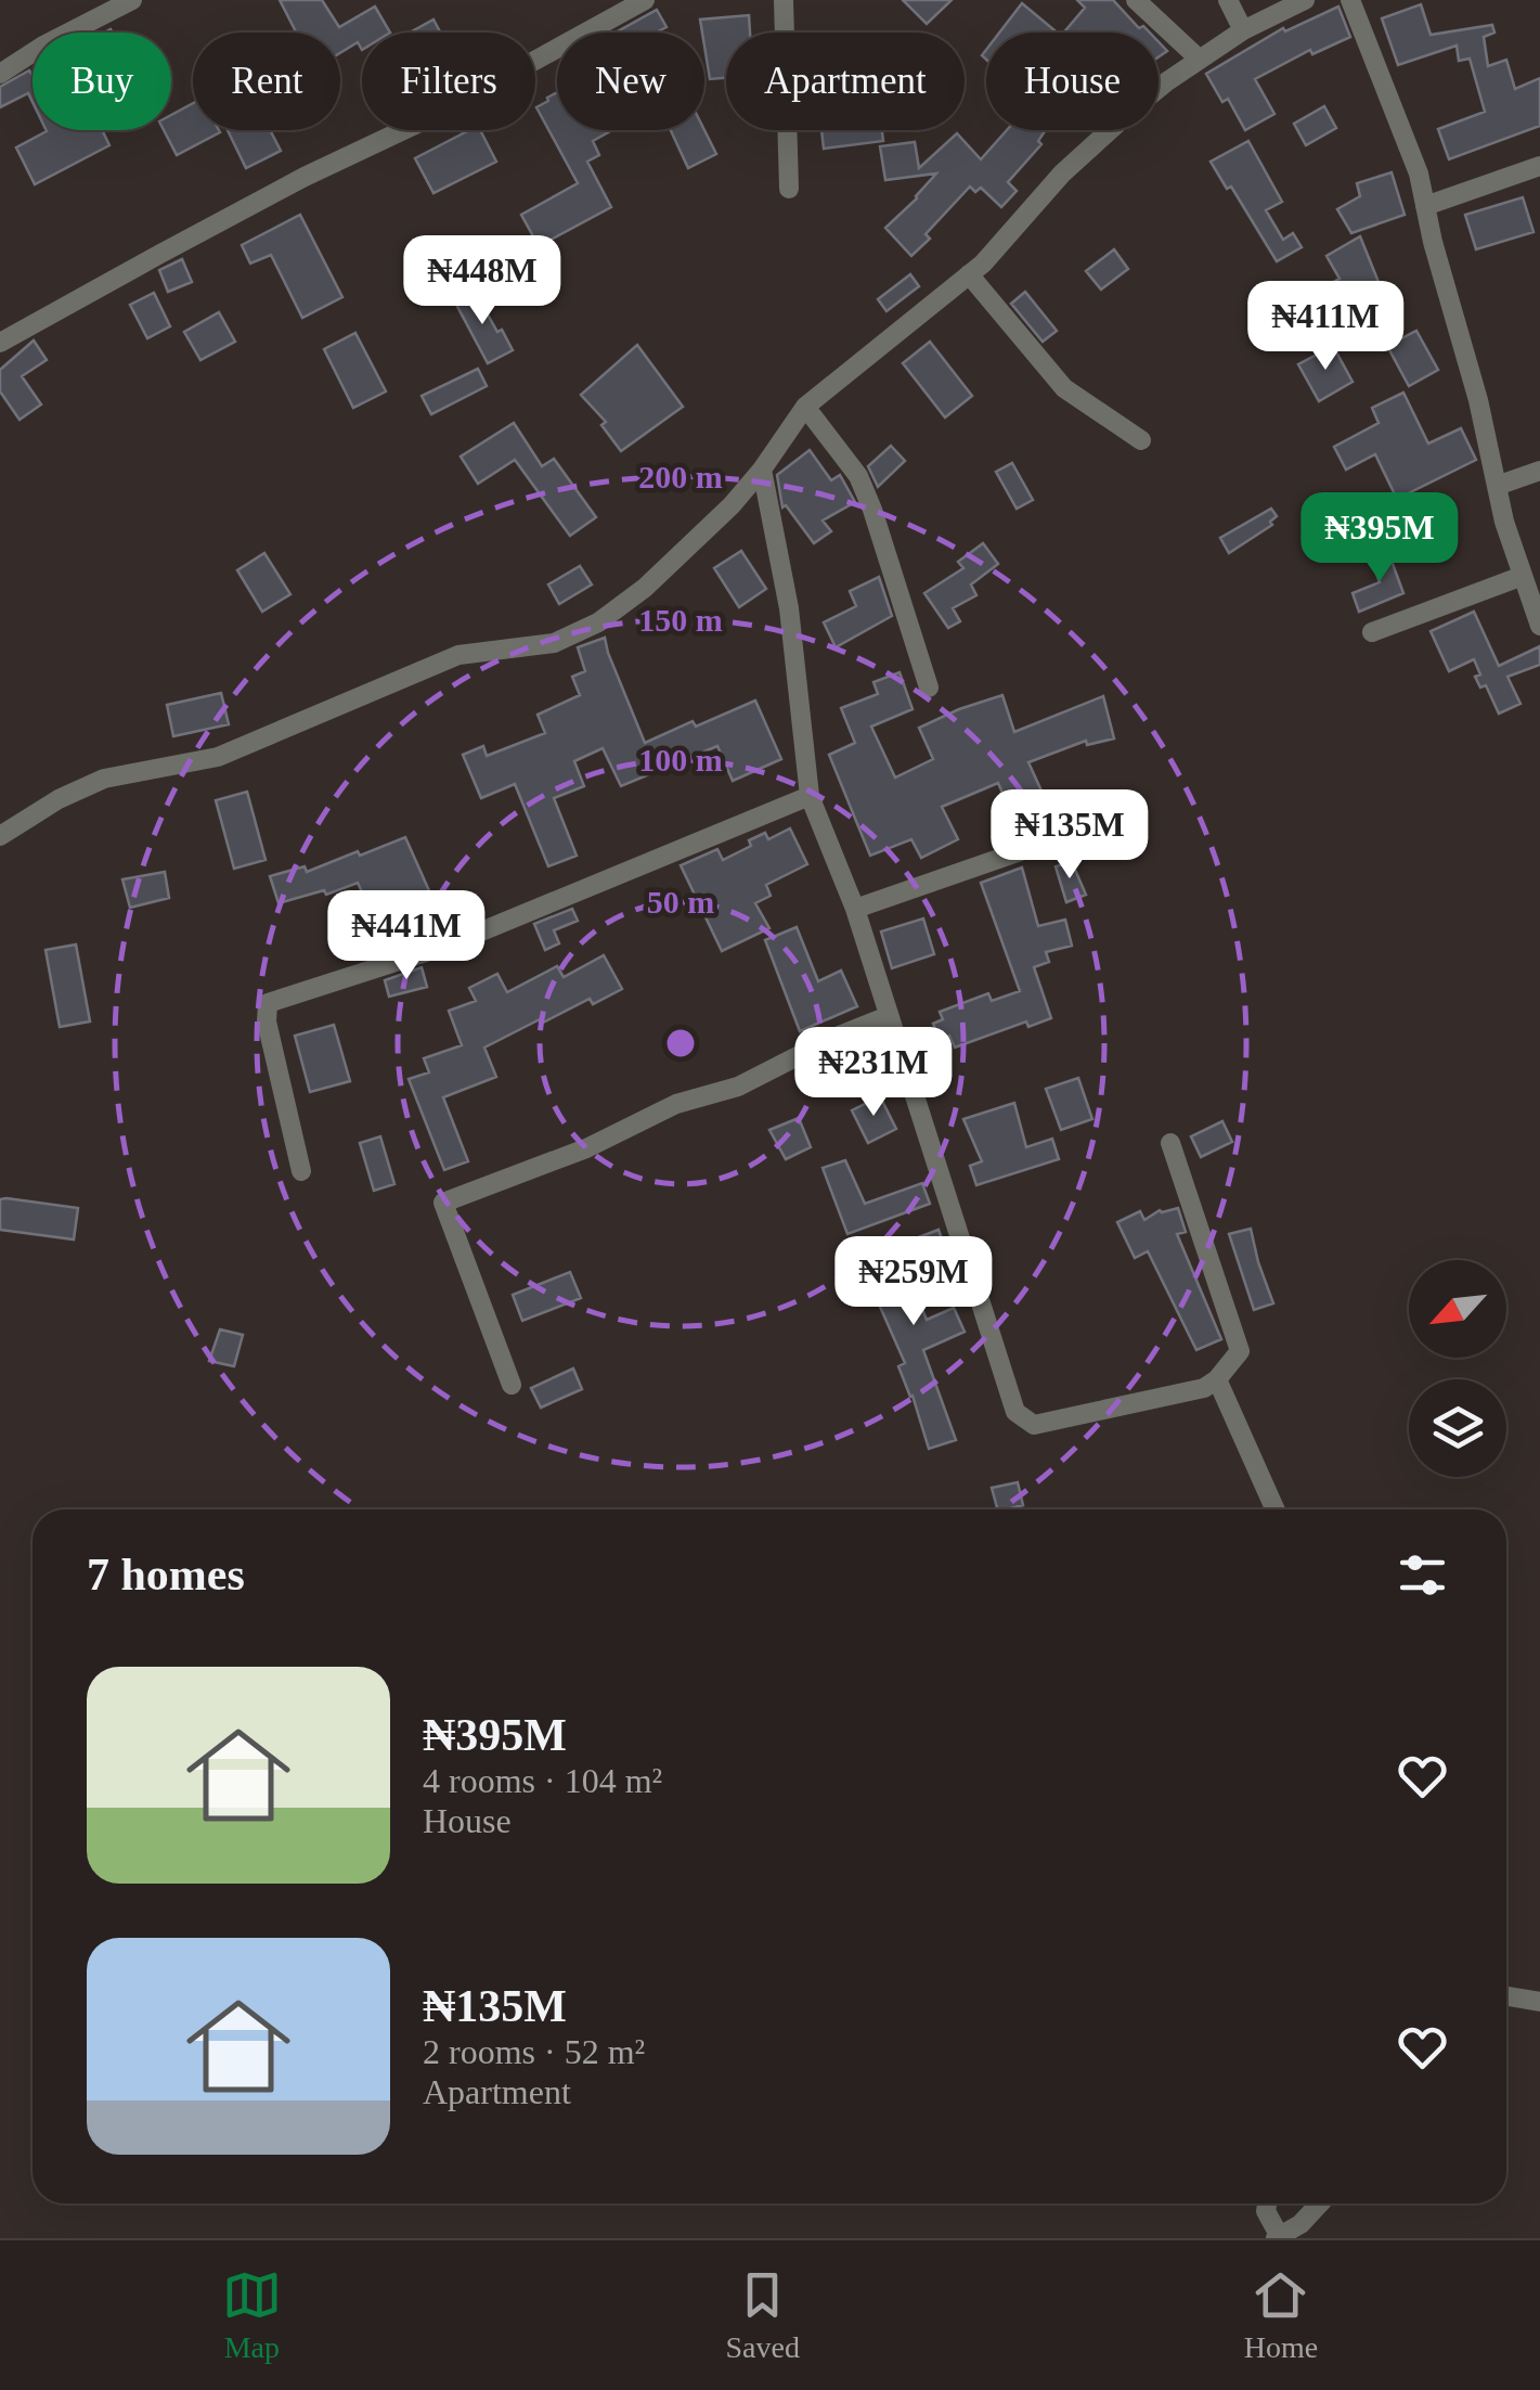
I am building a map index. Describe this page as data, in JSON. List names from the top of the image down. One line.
{"north":"bottom left","page":{"chip":["Buy","Rent","Filters","New","Apartment","House"],"price":["₦448M","₦411M","₦395M","₦135M","₦441M","₦231M","₦259M"],"heading":"7 homes","list":[{"name":"₦395M","note":"4 rooms · 104 m² · House"},{"name":"₦135M","note":"2 rooms · 52 m² · Apartment"}],"tabs":["Map","Saved","Home"]},"rings":["200 m","150 m","100 m","50 m"]}
